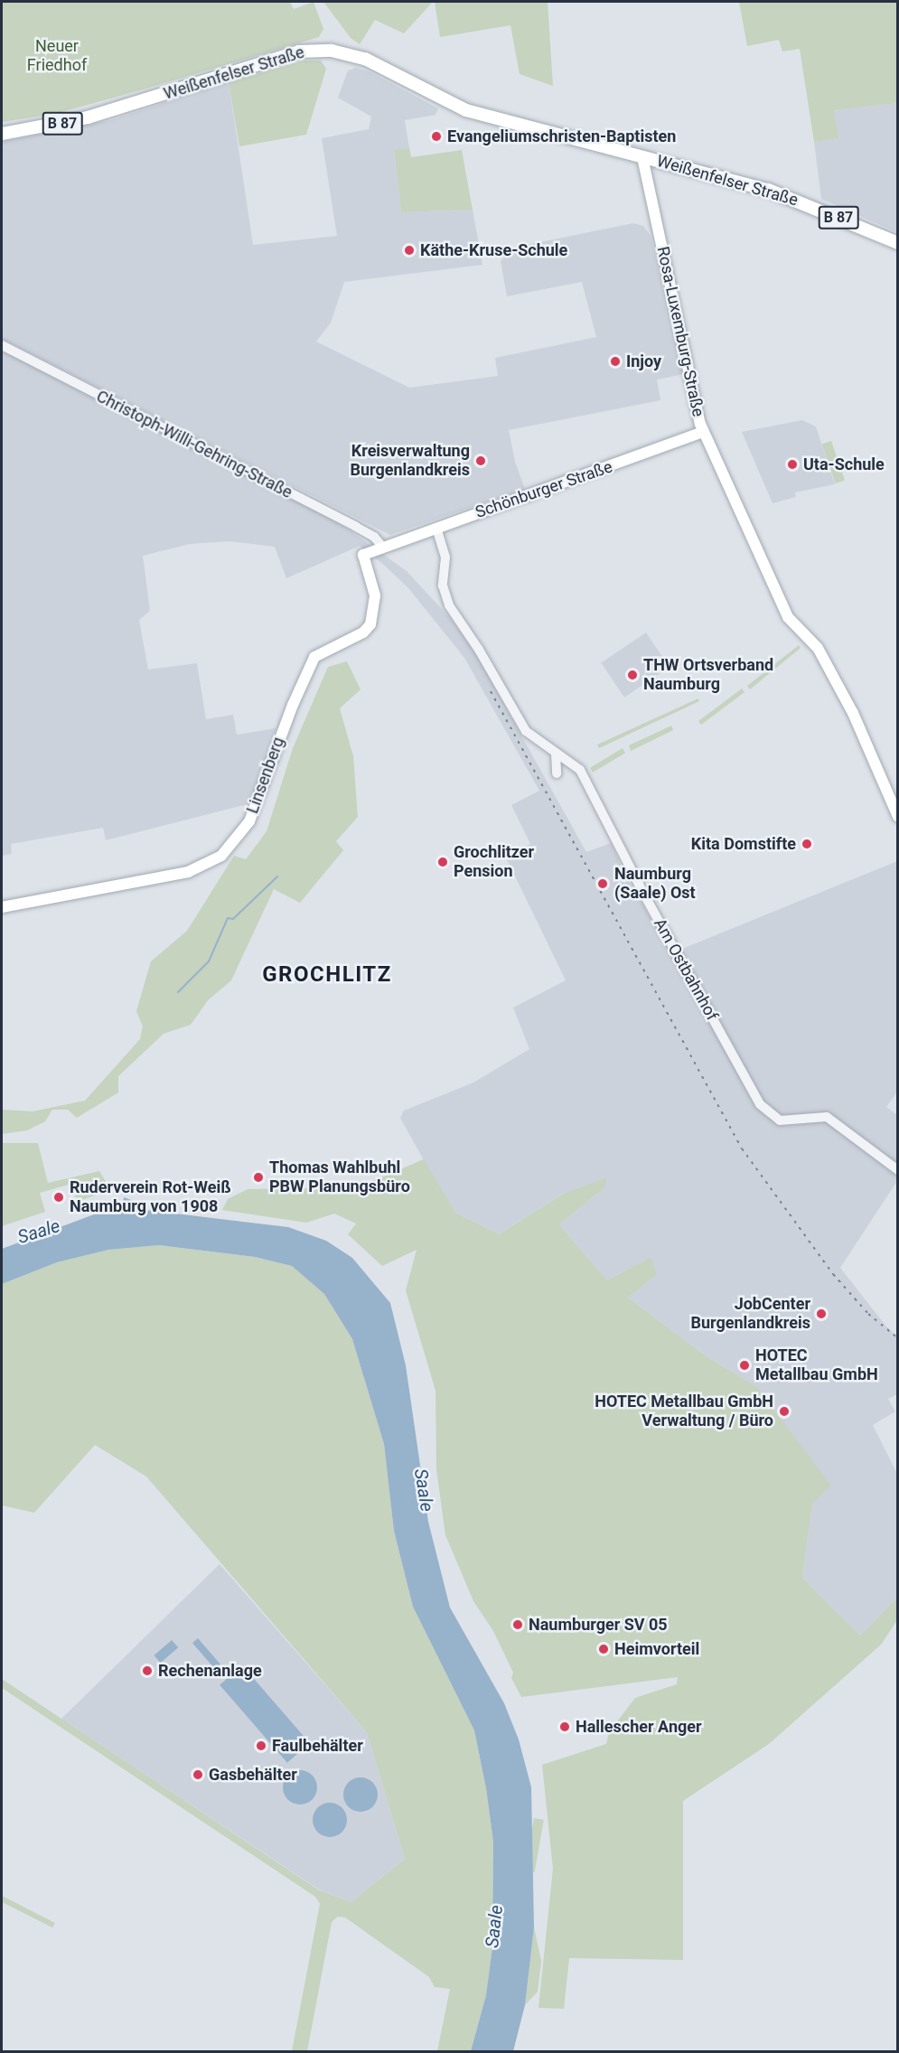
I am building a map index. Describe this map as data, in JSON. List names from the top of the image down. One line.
{"streets":{"main road":["Weißenfelser Straße","B 87","Rosa-Luxemburg-Straße","Schönburger Straße","Linsenberg"],"street":["Christoph-Willi-Gehring-Straße","Am Ostbahnhof"]},"crossings":[["Weißenfelser Straße","Rosa-Luxemburg-Straße"],["Rosa-Luxemburg-Straße","Schönburger Straße"],["Christoph-Willi-Gehring-Straße","Schönburger Straße"],["Christoph-Willi-Gehring-Straße","Linsenberg"],["Schönburger Straße","Linsenberg"]],"districts":["GROCHLITZ"],"water":["Saale"],"parks":["Neuer Friedhof"],"places":["Evangeliumschristen-Baptisten","Käthe-Kruse-Schule","Injoy","Kreisverwaltung Burgenlandkreis","Uta-Schule","THW Ortsverband Naumburg","Kita Domstifte","Grochlitzer Pension","Naumburg (Saale) Ost","Thomas Wahlbuhl PBW Planungsbüro","Ruderverein Rot-Weiß Naumburg von 1908","JobCenter Burgenlandkreis","HOTEC Metallbau GmbH","HOTEC Metallbau GmbH Verwaltung / Büro","Naumburger SV 05","Heimvorteil","Rechenanlage","Hallescher Anger","Faulbehälter","Gasbehälter"]}
